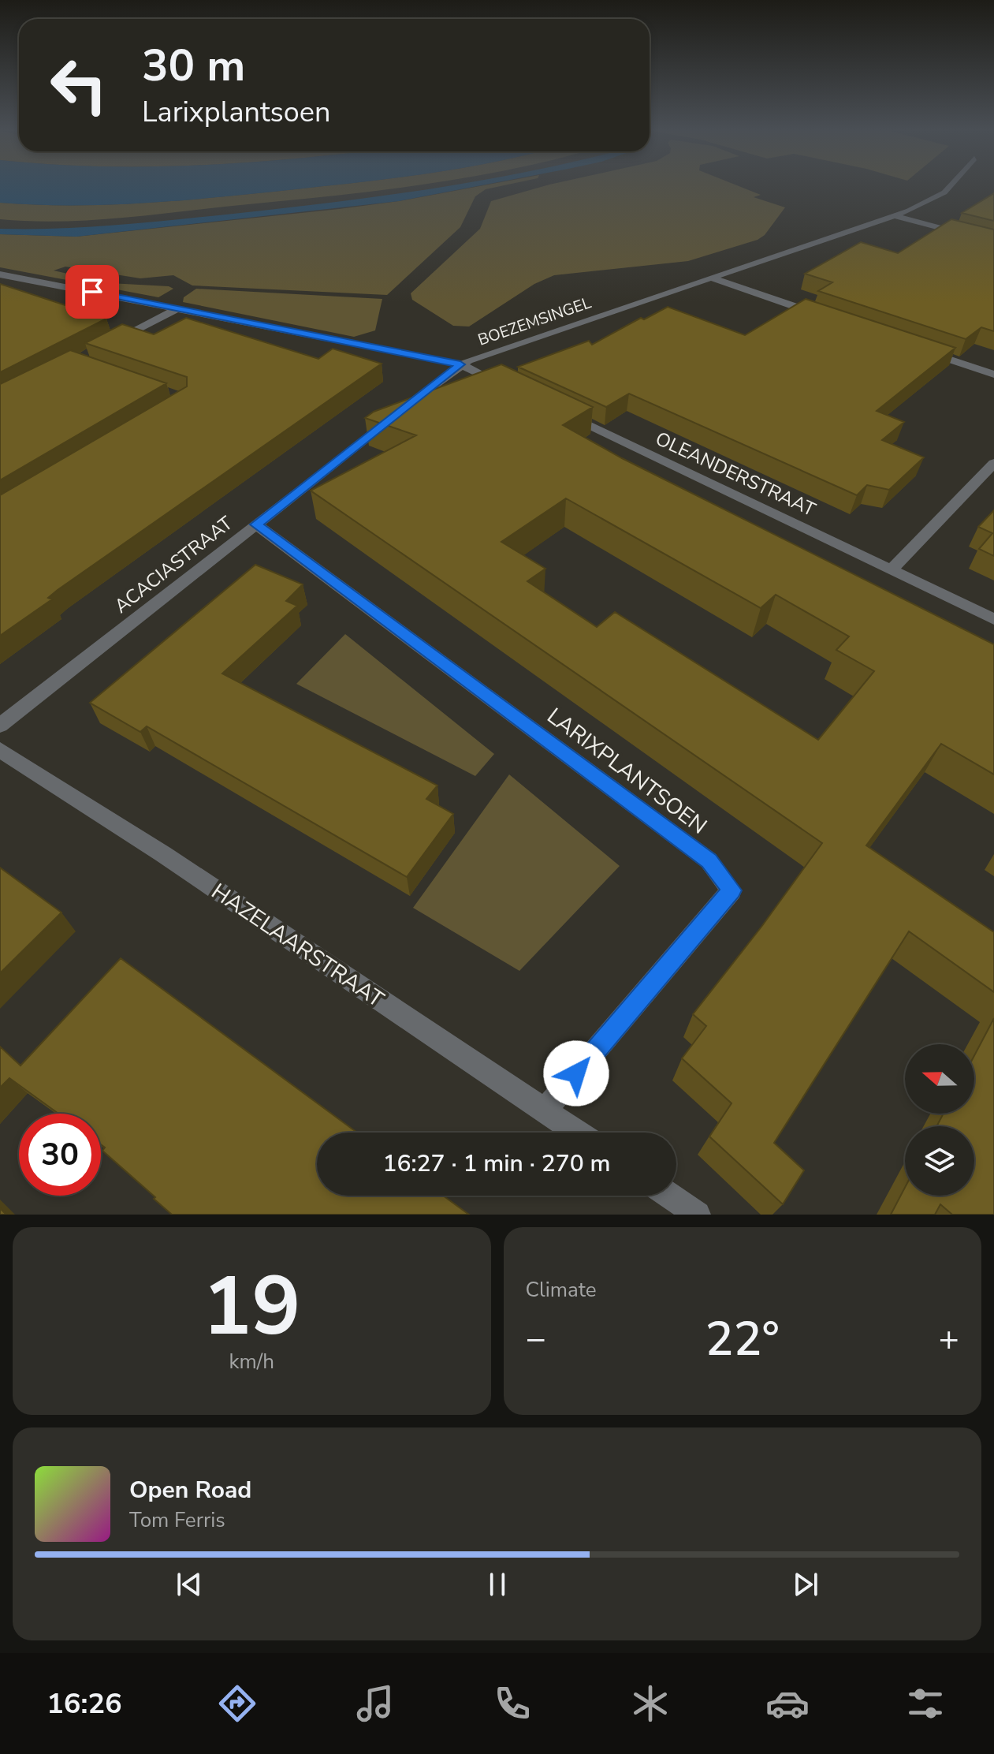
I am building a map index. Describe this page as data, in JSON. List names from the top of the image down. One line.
{"streets":{"street":["BOEZEMSINGEL","OLEANDERSTRAAT","ACACIASTRAAT","LARIXPLANTSOEN","HAZELAARSTRAAT"]},"crossings":[["BOEZEMSINGEL","ACACIASTRAAT"],["ACACIASTRAAT","LARIXPLANTSOEN"],["LARIXPLANTSOEN","HAZELAARSTRAAT"]],"north":"left","page":{"turn":["30 m","Larixplantsoen"],"limit":"30","trip":"16:27 · 1 min · 270 m","tile":[["19","km/h"],"Climate"],"heat":["−","22°","+"],"song":["Open Road","Tom Ferris"],"tabs":"16:26"}}
